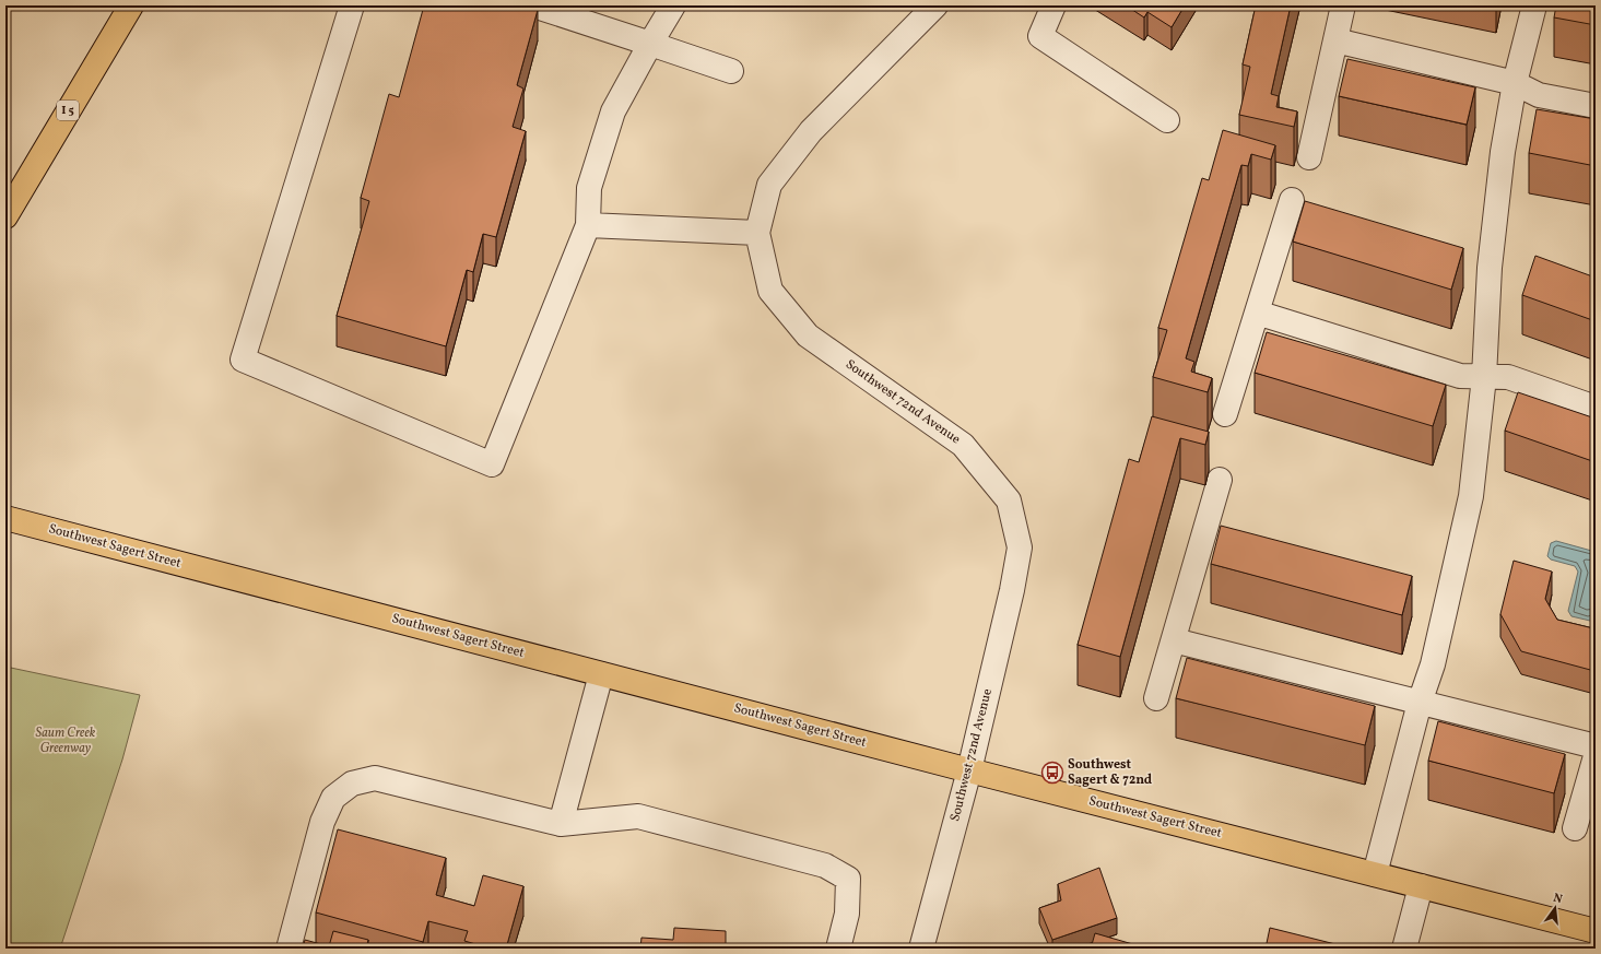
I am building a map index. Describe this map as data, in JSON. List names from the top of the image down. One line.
{"streets":{"main road":["I 5","Southwest Sagert Street"],"street":["Southwest 72nd Avenue"]},"crossings":[["Southwest 72nd Avenue","Southwest Sagert Street"]],"parks":["Saum Creek Greenway"],"places":{"bus stop":["Southwest Sagert & 72nd"]},"north":"top"}
